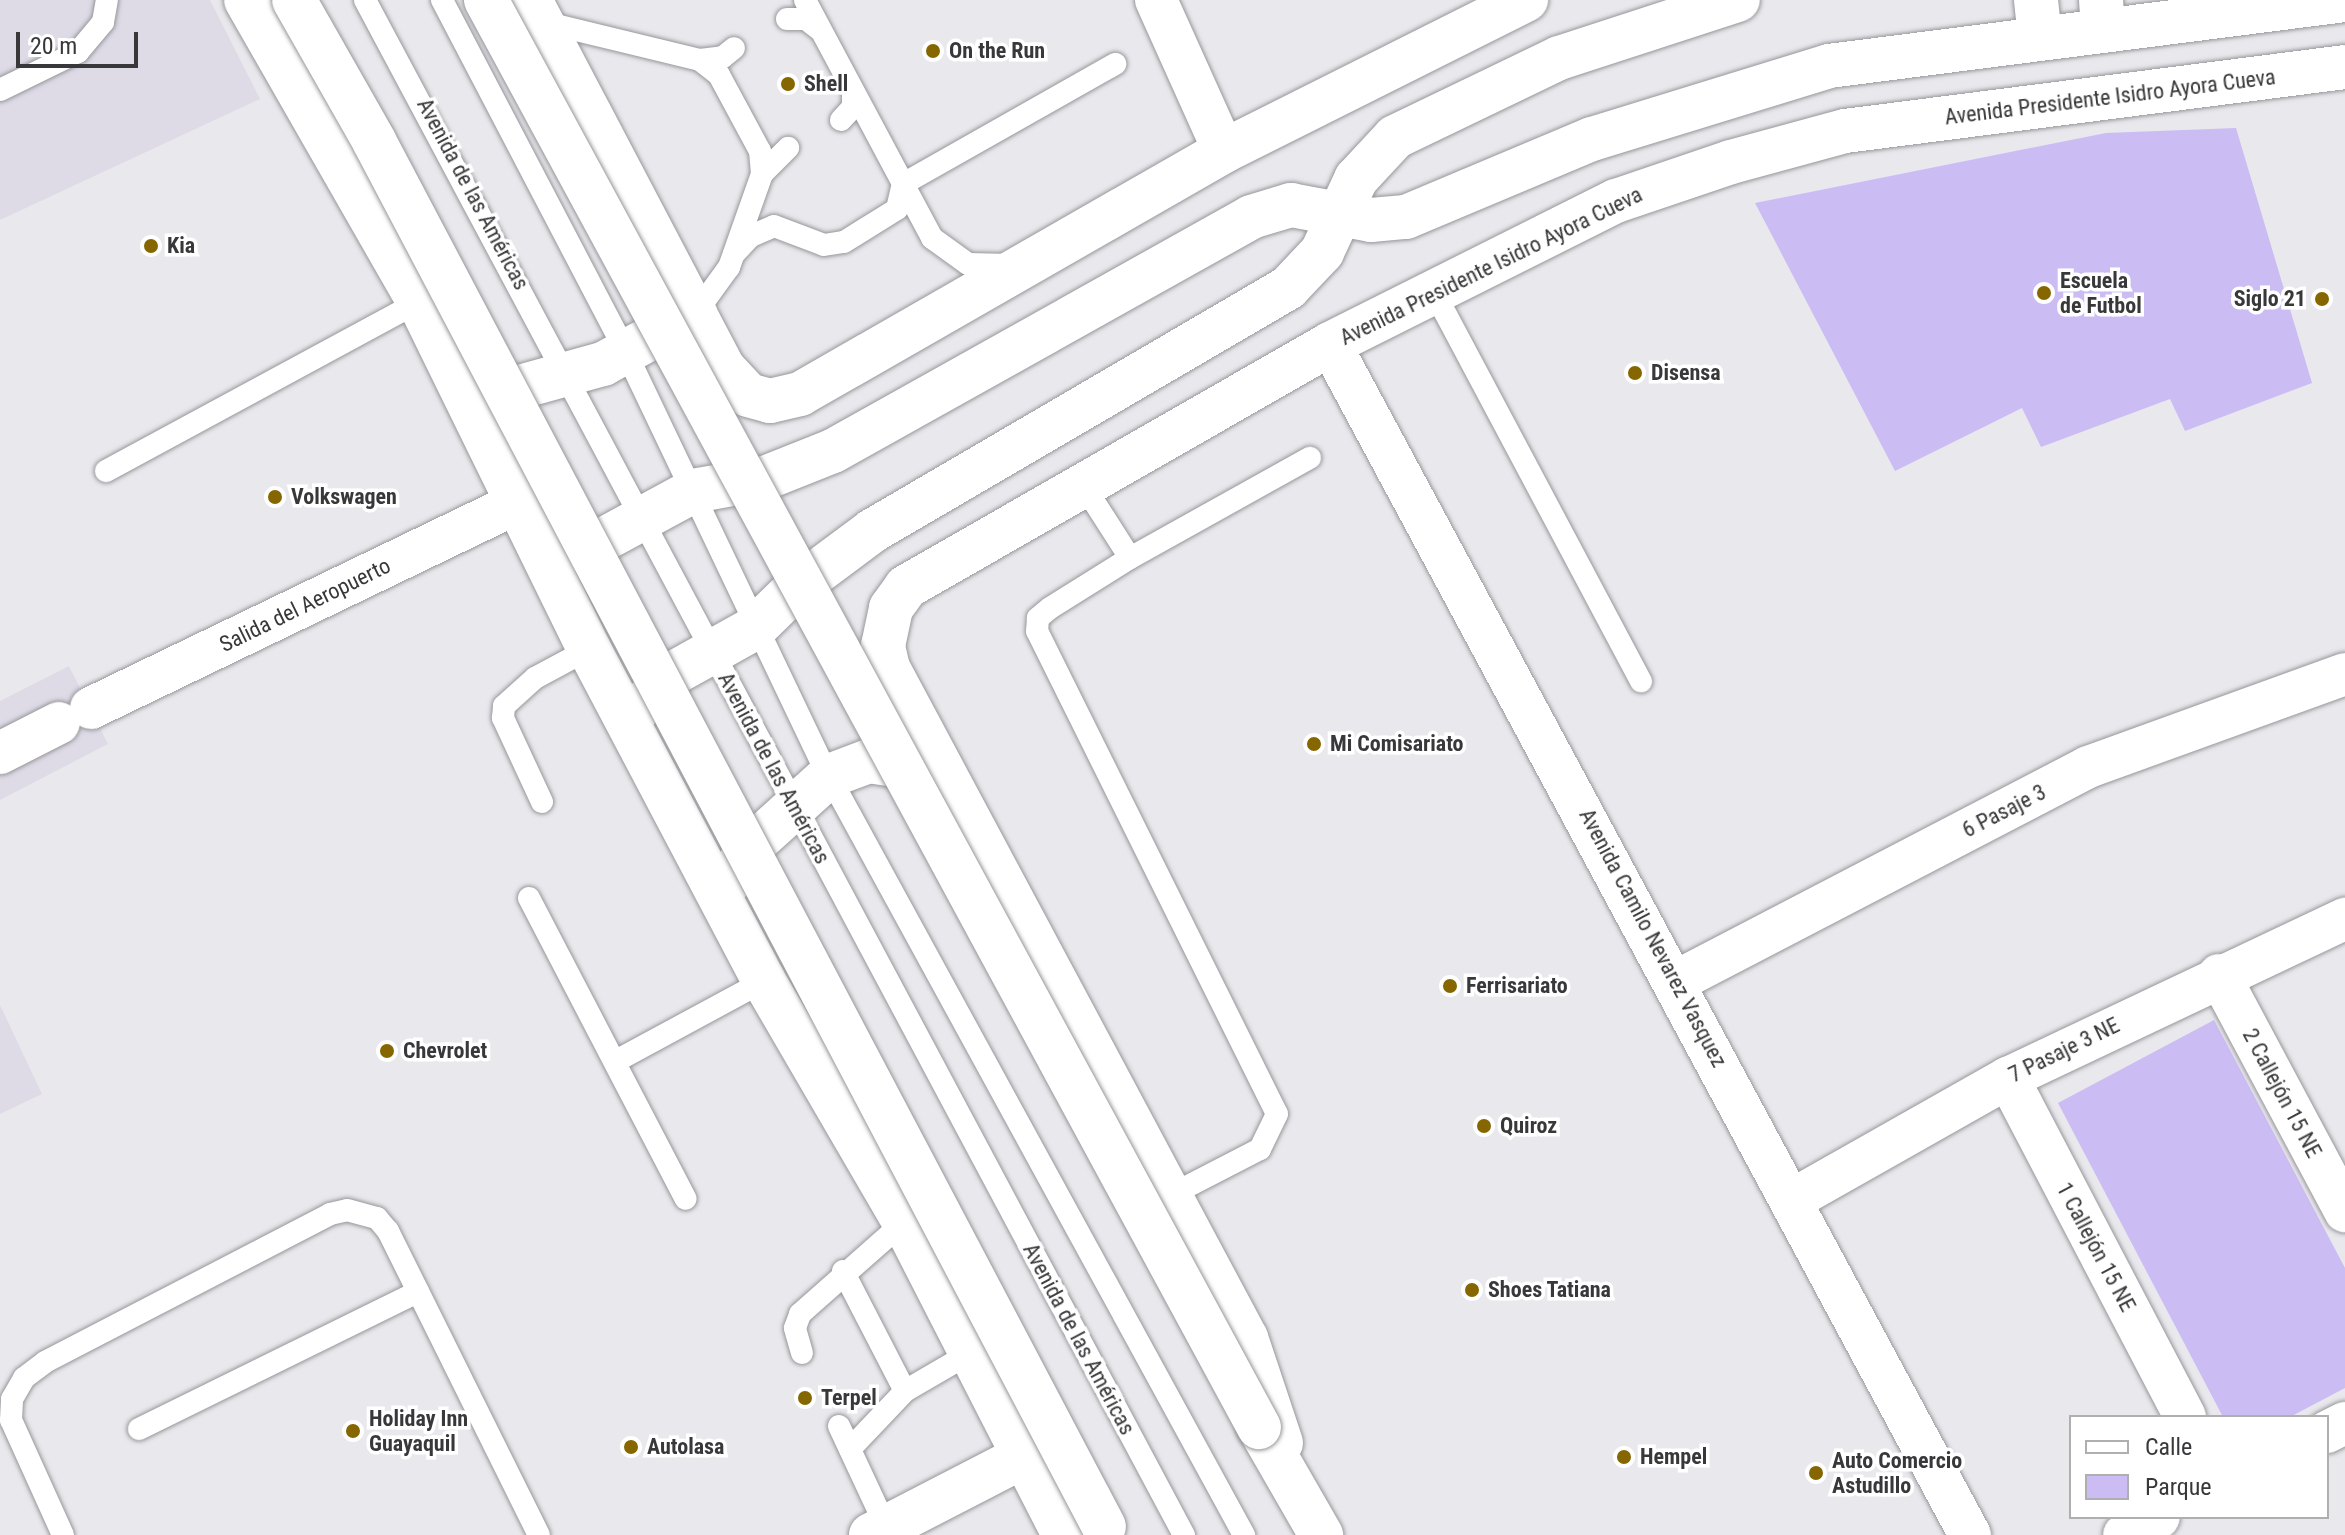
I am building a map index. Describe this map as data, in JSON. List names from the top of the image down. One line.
{"streets":{"main road":["Avenida Presidente Isidro Ayora Cueva"],"street":["Salida del Aeropuerto","6 Pasaje 3","Avenida Camilo Nevarez Vasquez","7 Pasaje 3 NE","2 Callejón 15 NE","1 Callejón 15 NE"],"lane":["Avenida de las Américas"]},"crossings":[["Avenida Presidente Isidro Ayora Cueva","Avenida Camilo Nevarez Vasquez"],["6 Pasaje 3","Avenida Camilo Nevarez Vasquez"],["Avenida Camilo Nevarez Vasquez","7 Pasaje 3 NE"],["7 Pasaje 3 NE","2 Callejón 15 NE"],["7 Pasaje 3 NE","1 Callejón 15 NE"]],"places":["On the Run","Shell","Kia","Escuela de Futbol","Siglo 21","Disensa","Volkswagen","Mi Comisariato","Ferrisariato","Chevrolet","Quiroz","Shoes Tatiana","Terpel","Holiday Inn Guayaquil","Autolasa","Hempel","Auto Comercio Astudillo"],"legend":["Calle","Parque"],"scale_bar":"20 m"}
